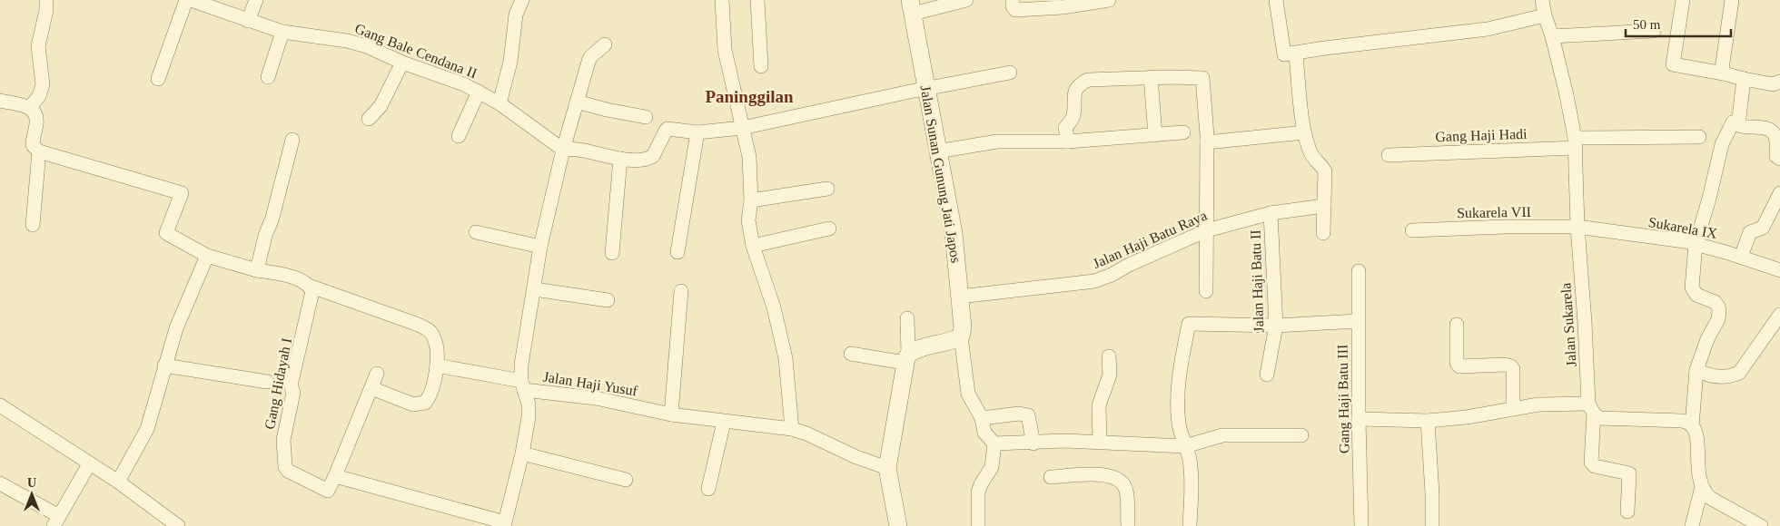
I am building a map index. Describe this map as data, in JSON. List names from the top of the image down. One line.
{"streets":{"street":["Gang Bale Cendana II","Gang Haji Hadi","Jalan Sunan Gunung Jati Japos","Sukarela VII","Sukarela IX","Jalan Haji Batu Raya","Jalan Haji Batu II","Jalan Sukarela","Gang Hidayah I","Jalan Haji Yusuf","Gang Haji Batu III"]},"crossings":[["Gang Bale Cendana II","Jalan Haji Yusuf"],["Gang Haji Hadi","Jalan Sukarela"],["Jalan Sunan Gunung Jati Japos","Jalan Haji Batu Raya"],["Sukarela VII","Sukarela IX"],["Sukarela VII","Jalan Sukarela"],["Sukarela IX","Jalan Sukarela"],["Jalan Haji Batu Raya","Jalan Haji Batu II"]],"districts":["Paninggilan"],"scale_bar":"50 m","north":"top"}
